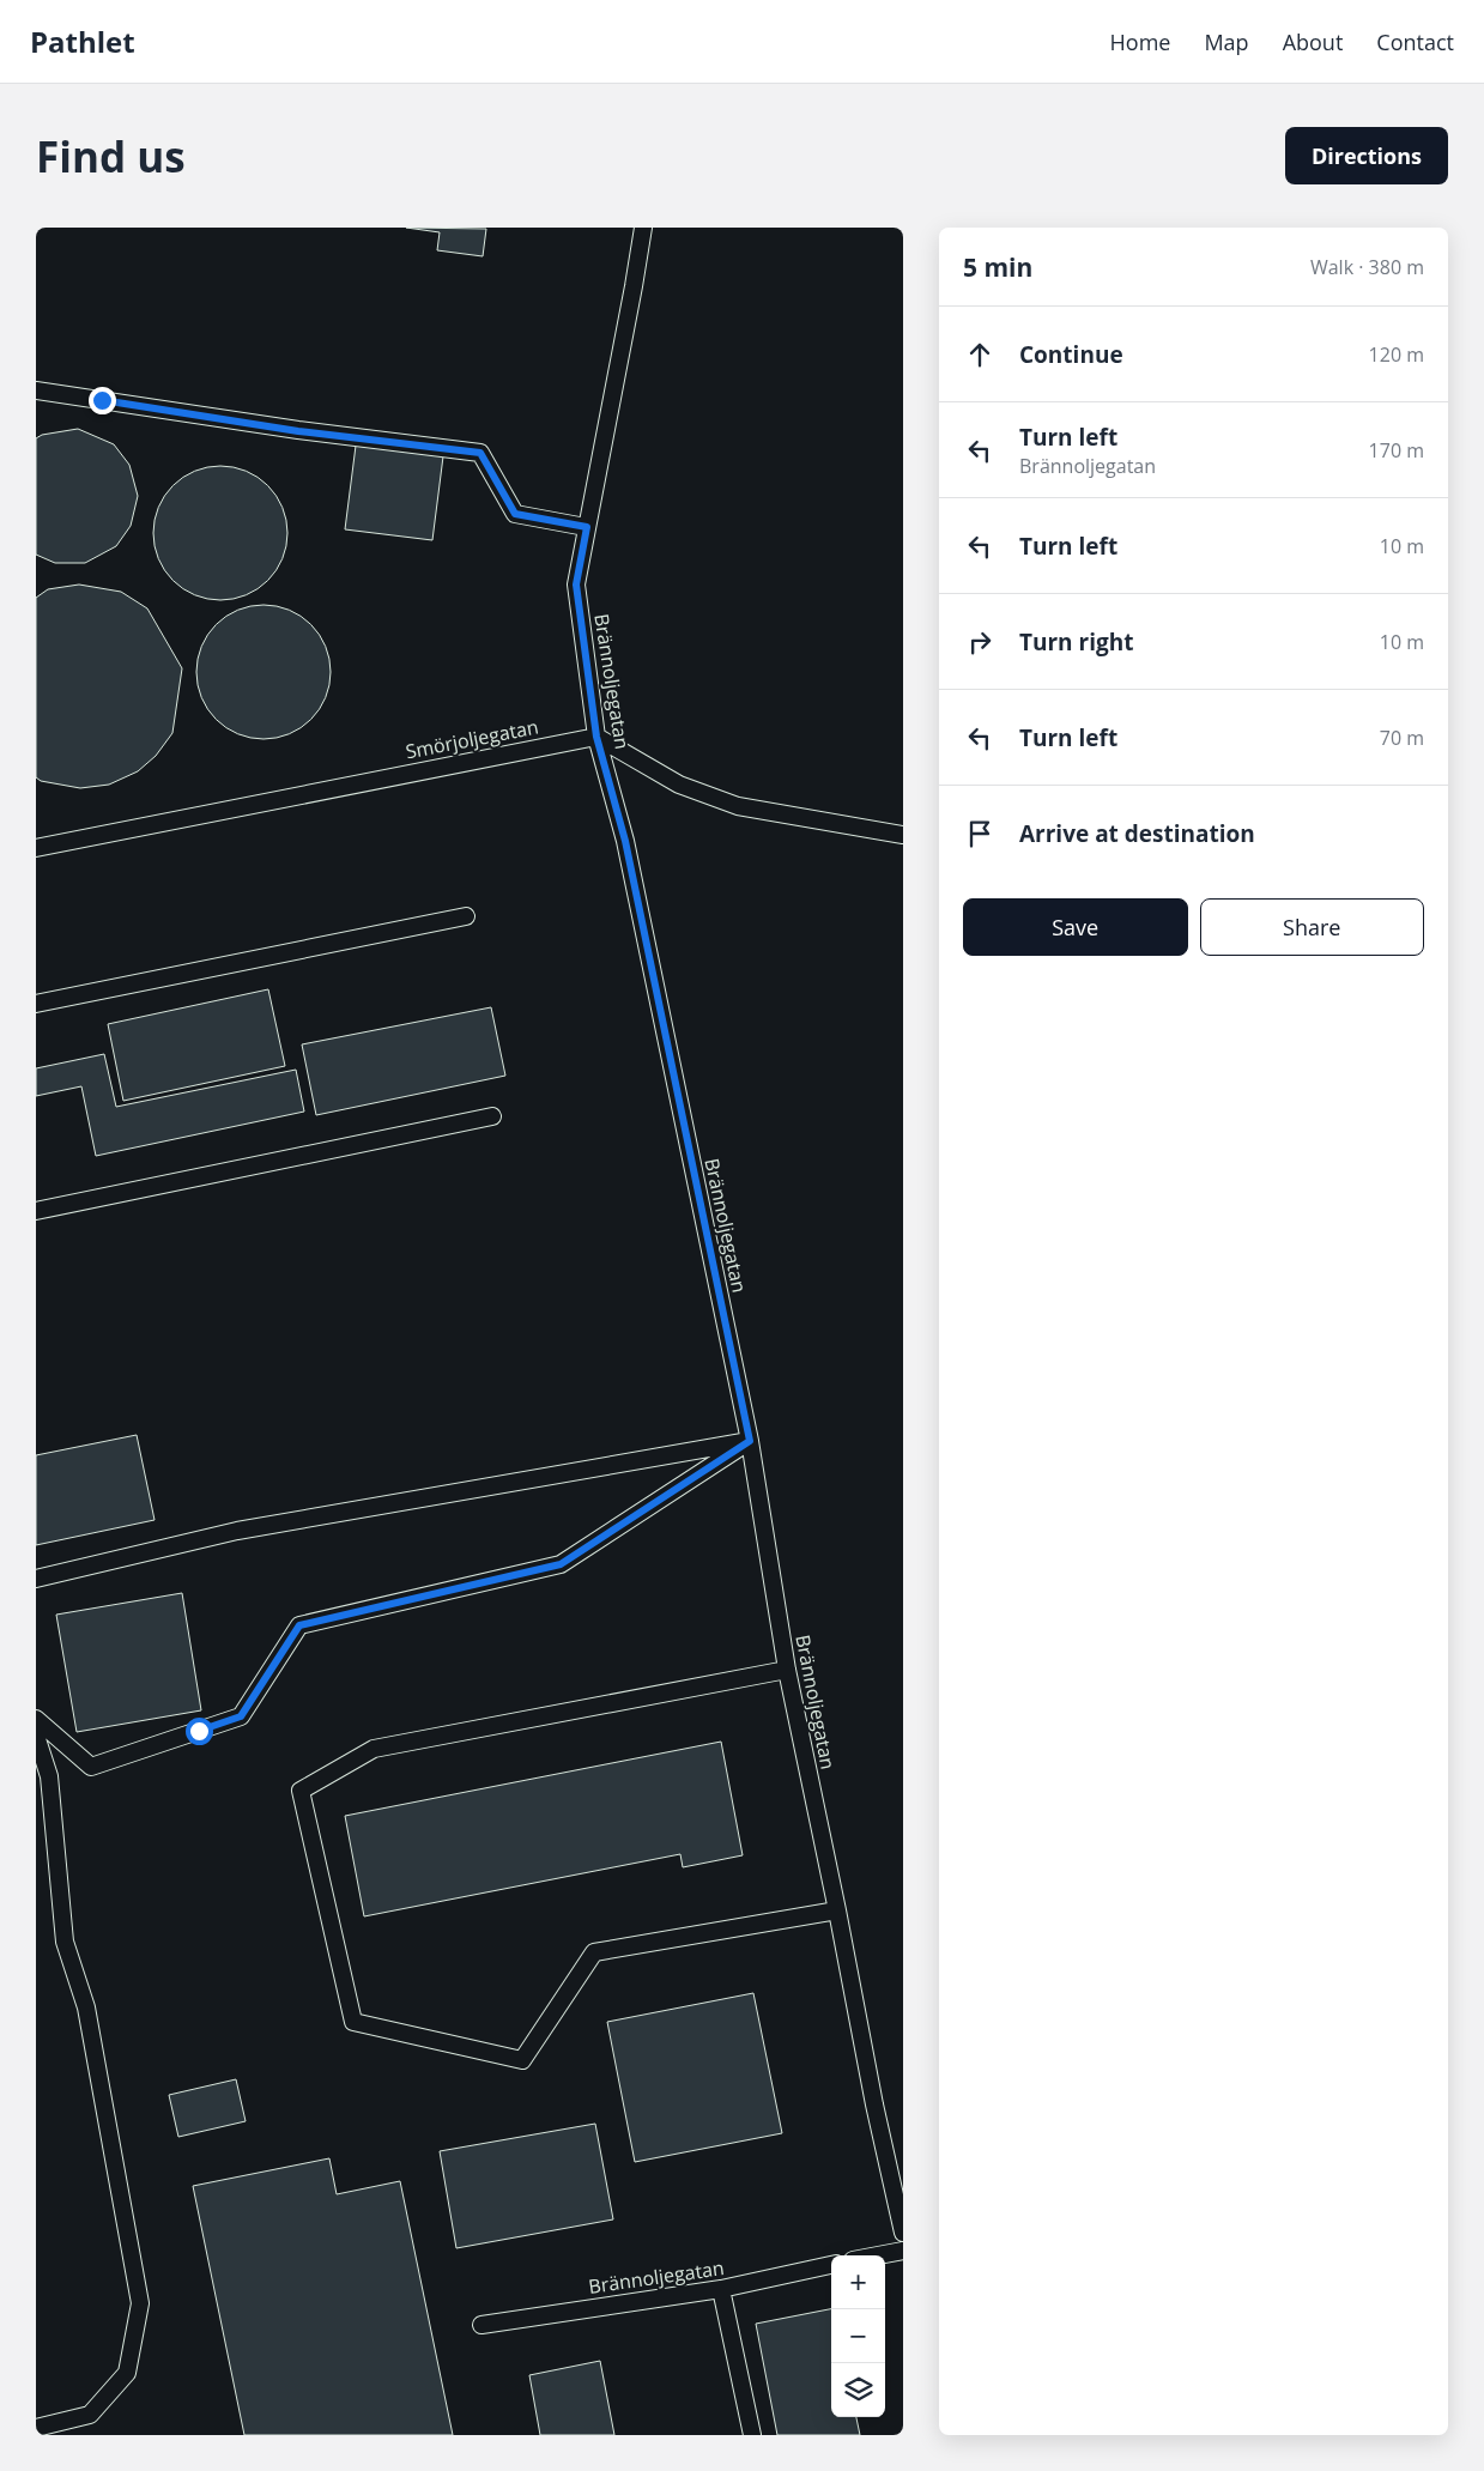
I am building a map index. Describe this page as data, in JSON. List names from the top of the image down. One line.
{"streets":{"lane":["Brännoljegatan","Smörjoljegatan"]},"crossings":[["Brännoljegatan","Smörjoljegatan"]],"page":{"header":"Pathlet","nav":["Home","Map","About","Contact"],"buttons":["Directions",["Save","Share"]],"title":"Find us","heading":["5 min","Walk · 380 m"],"list":[["Continue","120 m"],["Turn left","Brännoljegatan","170 m"],["Turn left","10 m"],["Turn right","10 m"],["Turn left","70 m"],"Arrive at destination"],"map_buttons":["+","−"]}}
